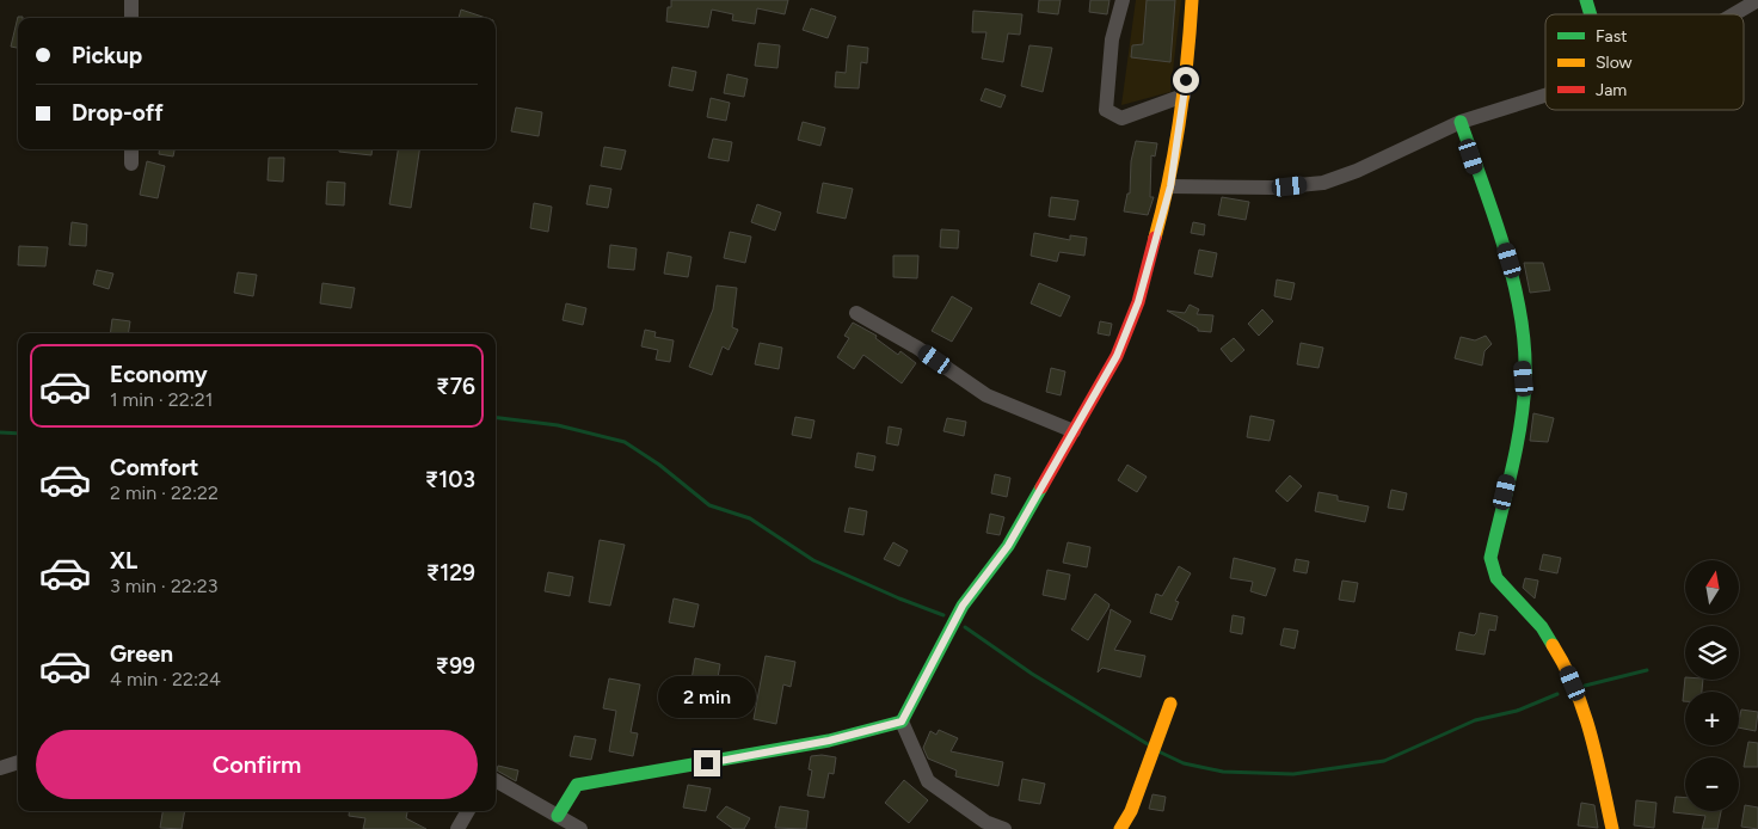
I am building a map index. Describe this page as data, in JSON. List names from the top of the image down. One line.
{"legend":["Fast","Slow","Jam"],"north":"top","page":{"banner":["Pickup","Drop-off"],"list":[{"name":"Economy","note":"1 min · 22:21","value":"₹76"},{"name":"Comfort","note":"2 min · 22:22","value":"₹103"},{"name":"XL","note":"3 min · 22:23","value":"₹129"},{"name":"Green","note":"4 min · 22:24","value":"₹99"}],"map_buttons":["+","−"],"bubble":"2 min","buttons":"Confirm"}}
